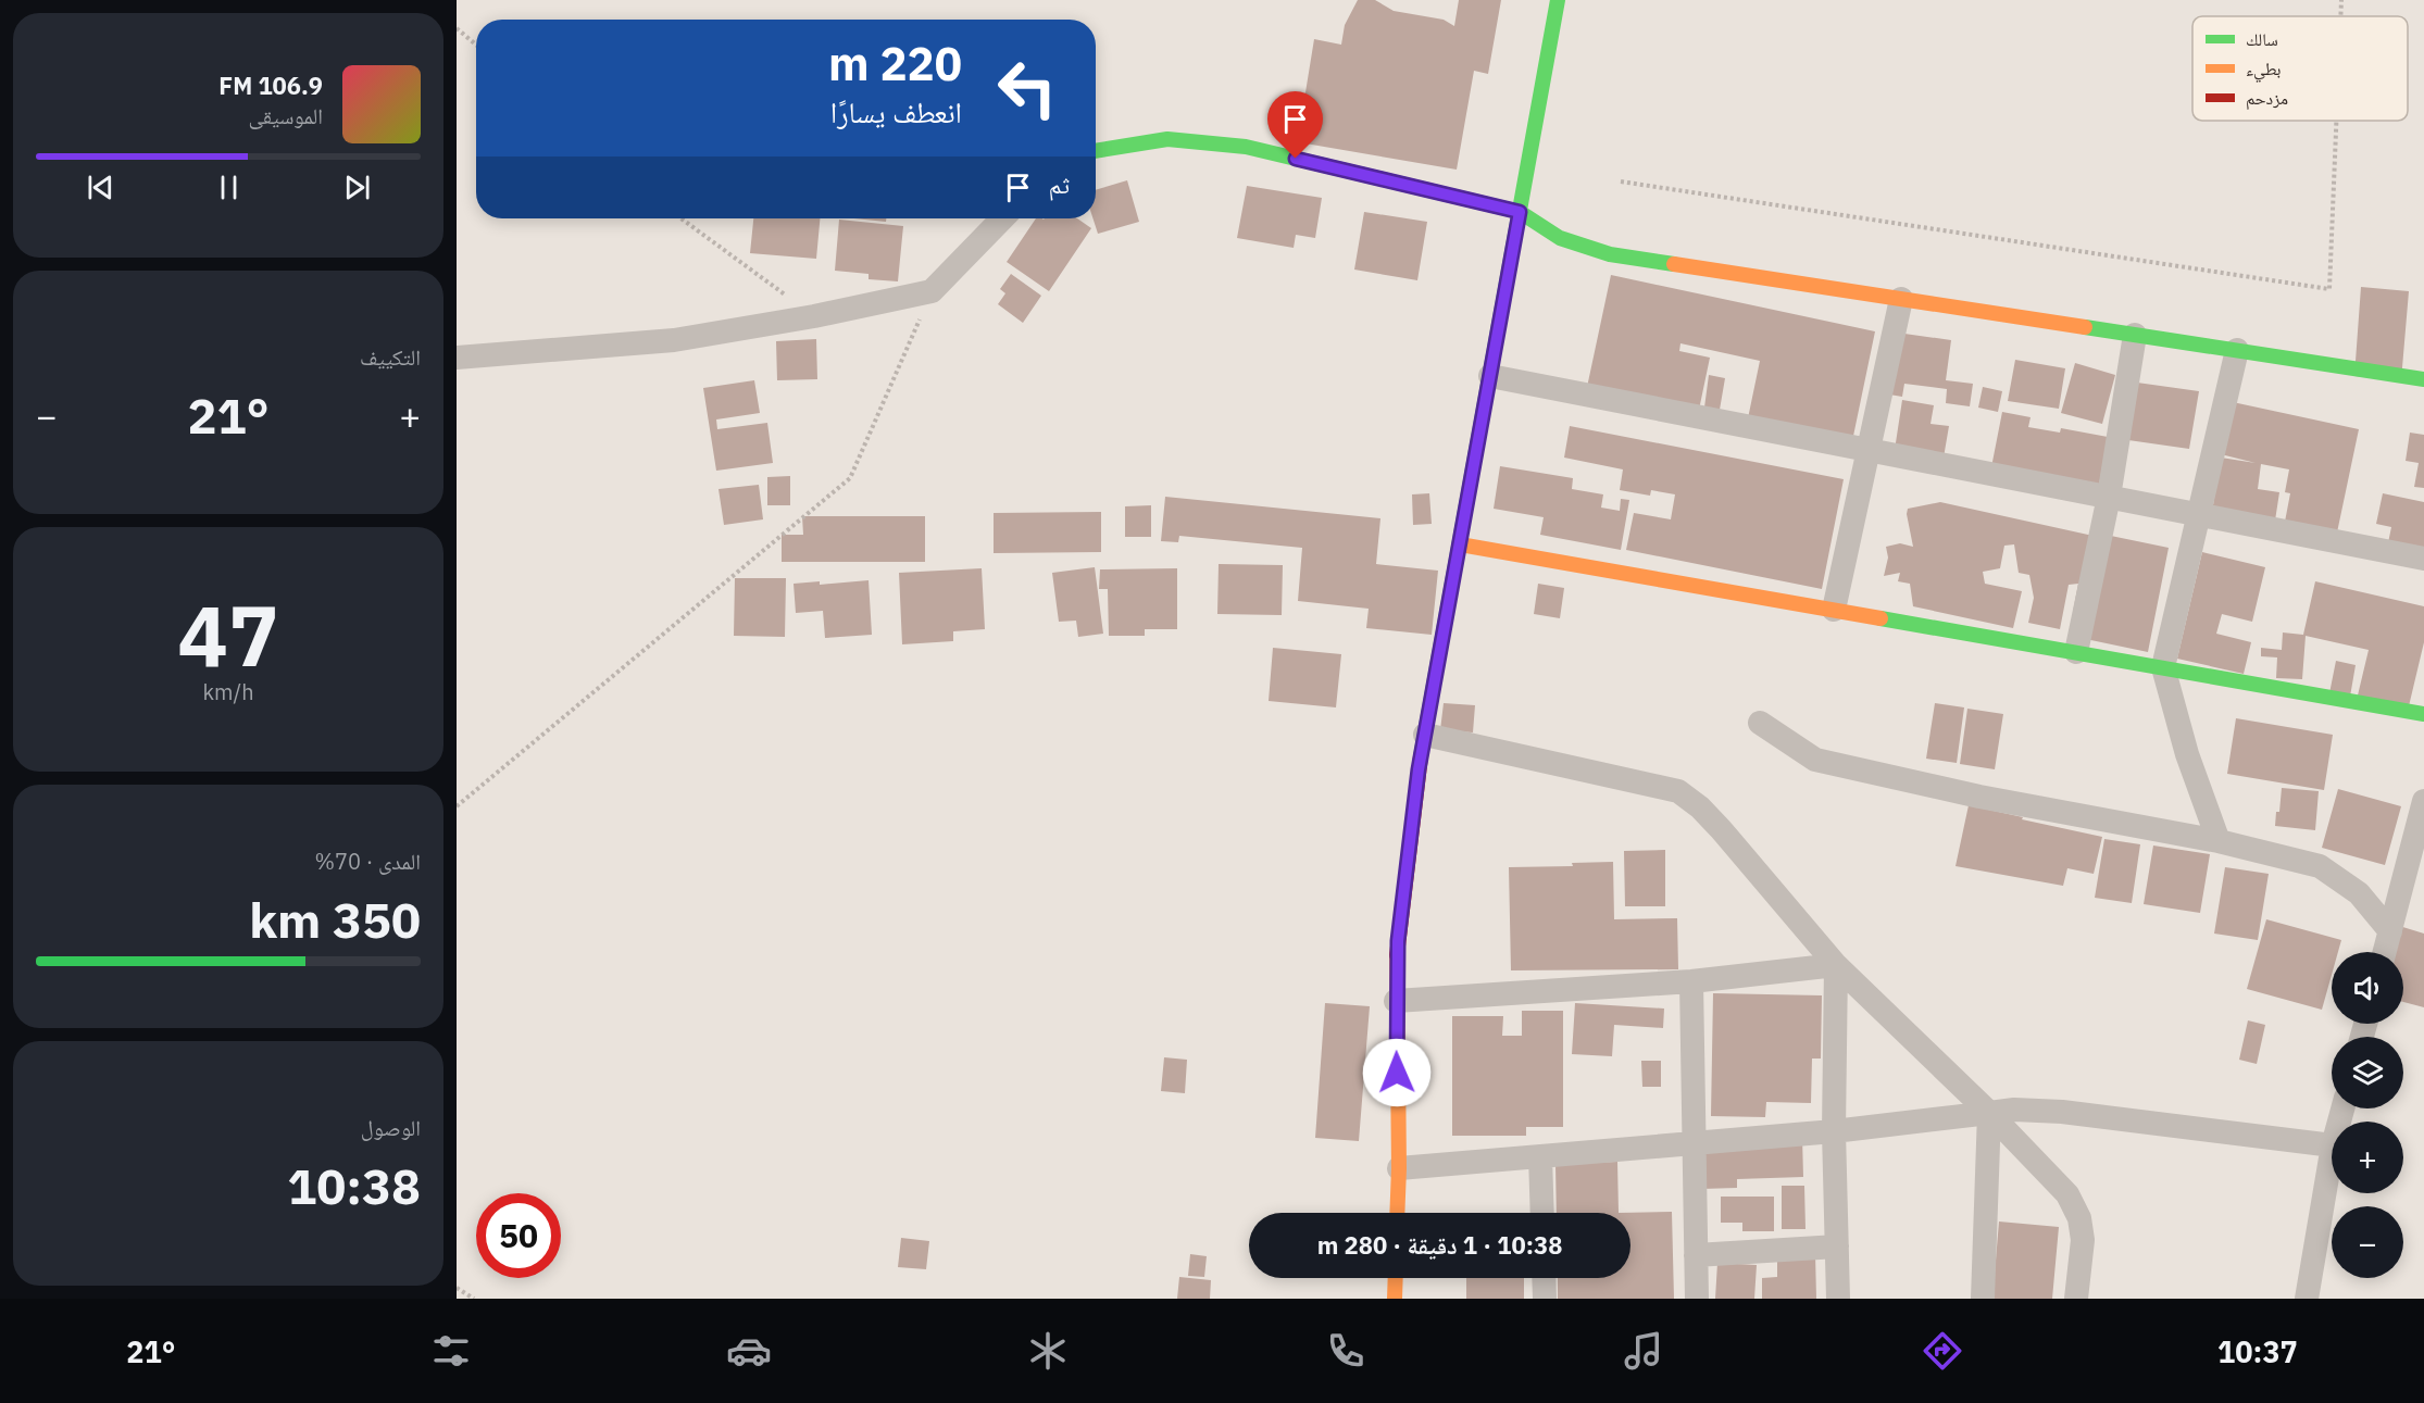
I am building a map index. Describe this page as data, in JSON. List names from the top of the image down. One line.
{"legend":["سالك","بطيء","مزدحم"],"page":{"turn":["220 m","انعطف يسارًا"],"song":["106.9 FM","الموسيقى"],"then":"ثم","tile":["التكييف",["47","km/h"],["المدى · 70%","350 km"],["الوصول","10:38"]],"heat":["−","21°","+"],"map_buttons":["+","−"],"limit":"50","trip":"10:38 · 1 دقيقة · 280 m","tabs":["10:37","21°"]}}
